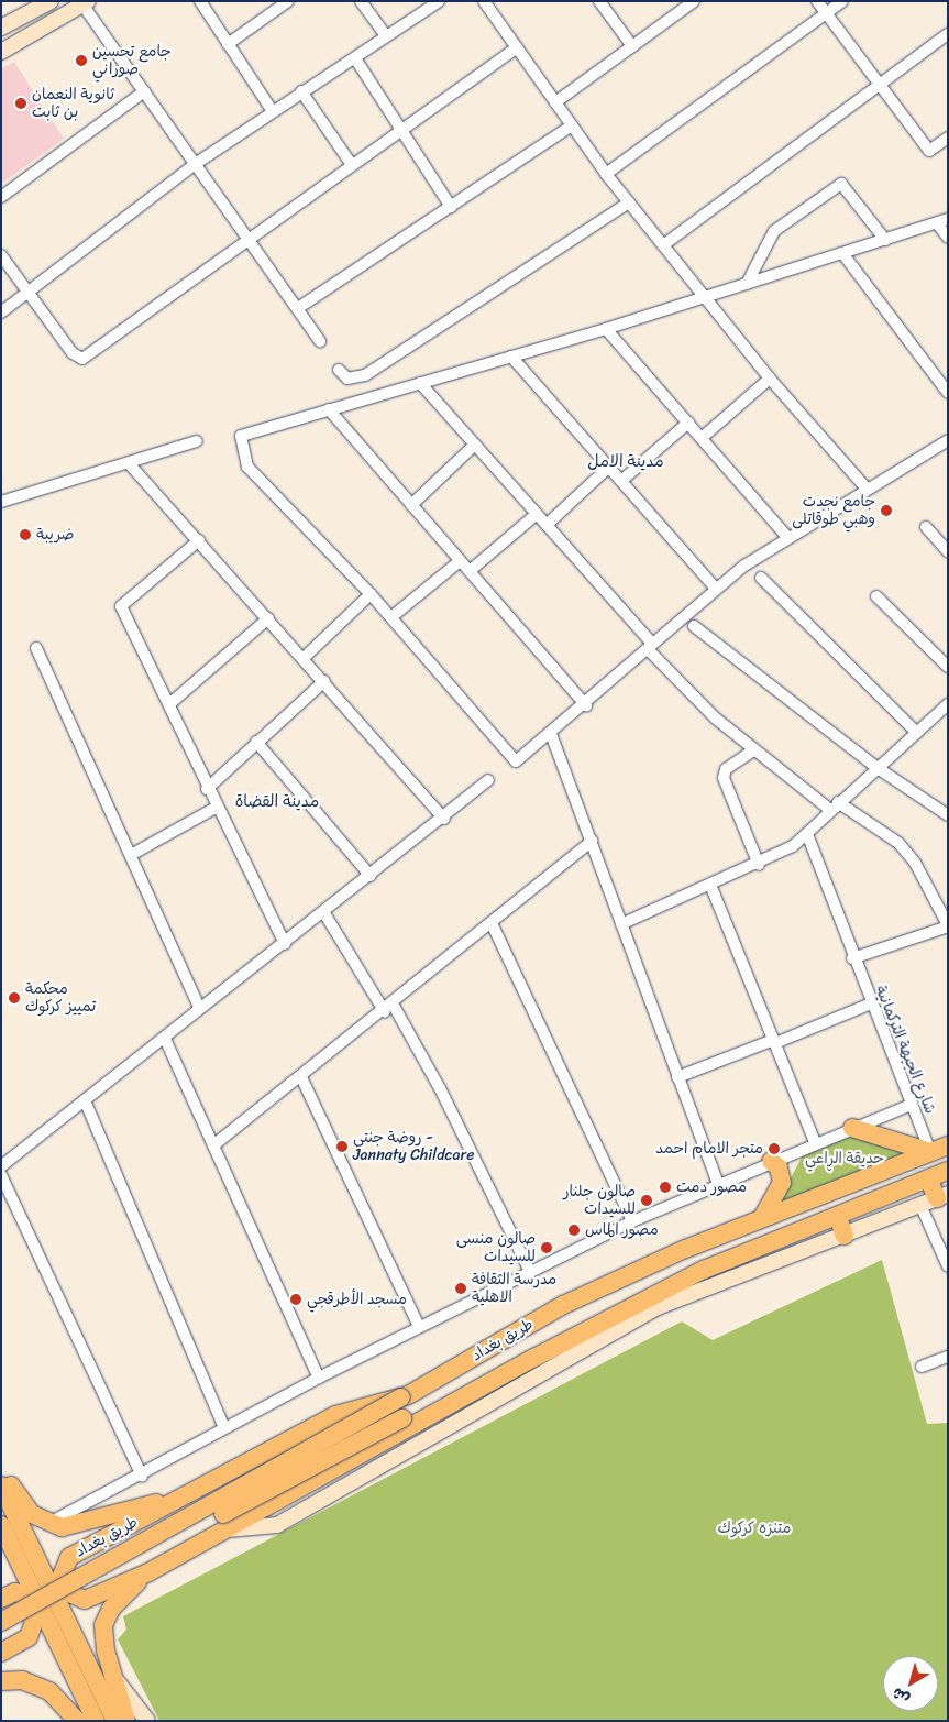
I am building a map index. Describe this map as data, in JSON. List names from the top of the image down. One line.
{"streets":{"main road":["طريق بغداد"],"street":["شارع الجبهة التركمانية"]},"crossings":[["شارع الجبهة التركمانية","طريق بغداد"]],"districts":["مدينة الامل","مدينة القضاة"],"parks":["حدیقة الڕاعي","متنزه كركوك"],"places":["جامع تحسين صوراني","ثانوية النعمان بن ثابت","جامع نجدت وهبي طوقاتلى","ضريبة","محكمة تمييز كركوك","روضة جنتي - Jannaty Childcare","متجر الامام احمد","مصور دمت","صالون جلنار للسيدات","مصور الماس","صالون منسى للسيدات","مدرسة الثقافة الاهلية","مسجد الأطرقجي"],"north":"bottom left"}
